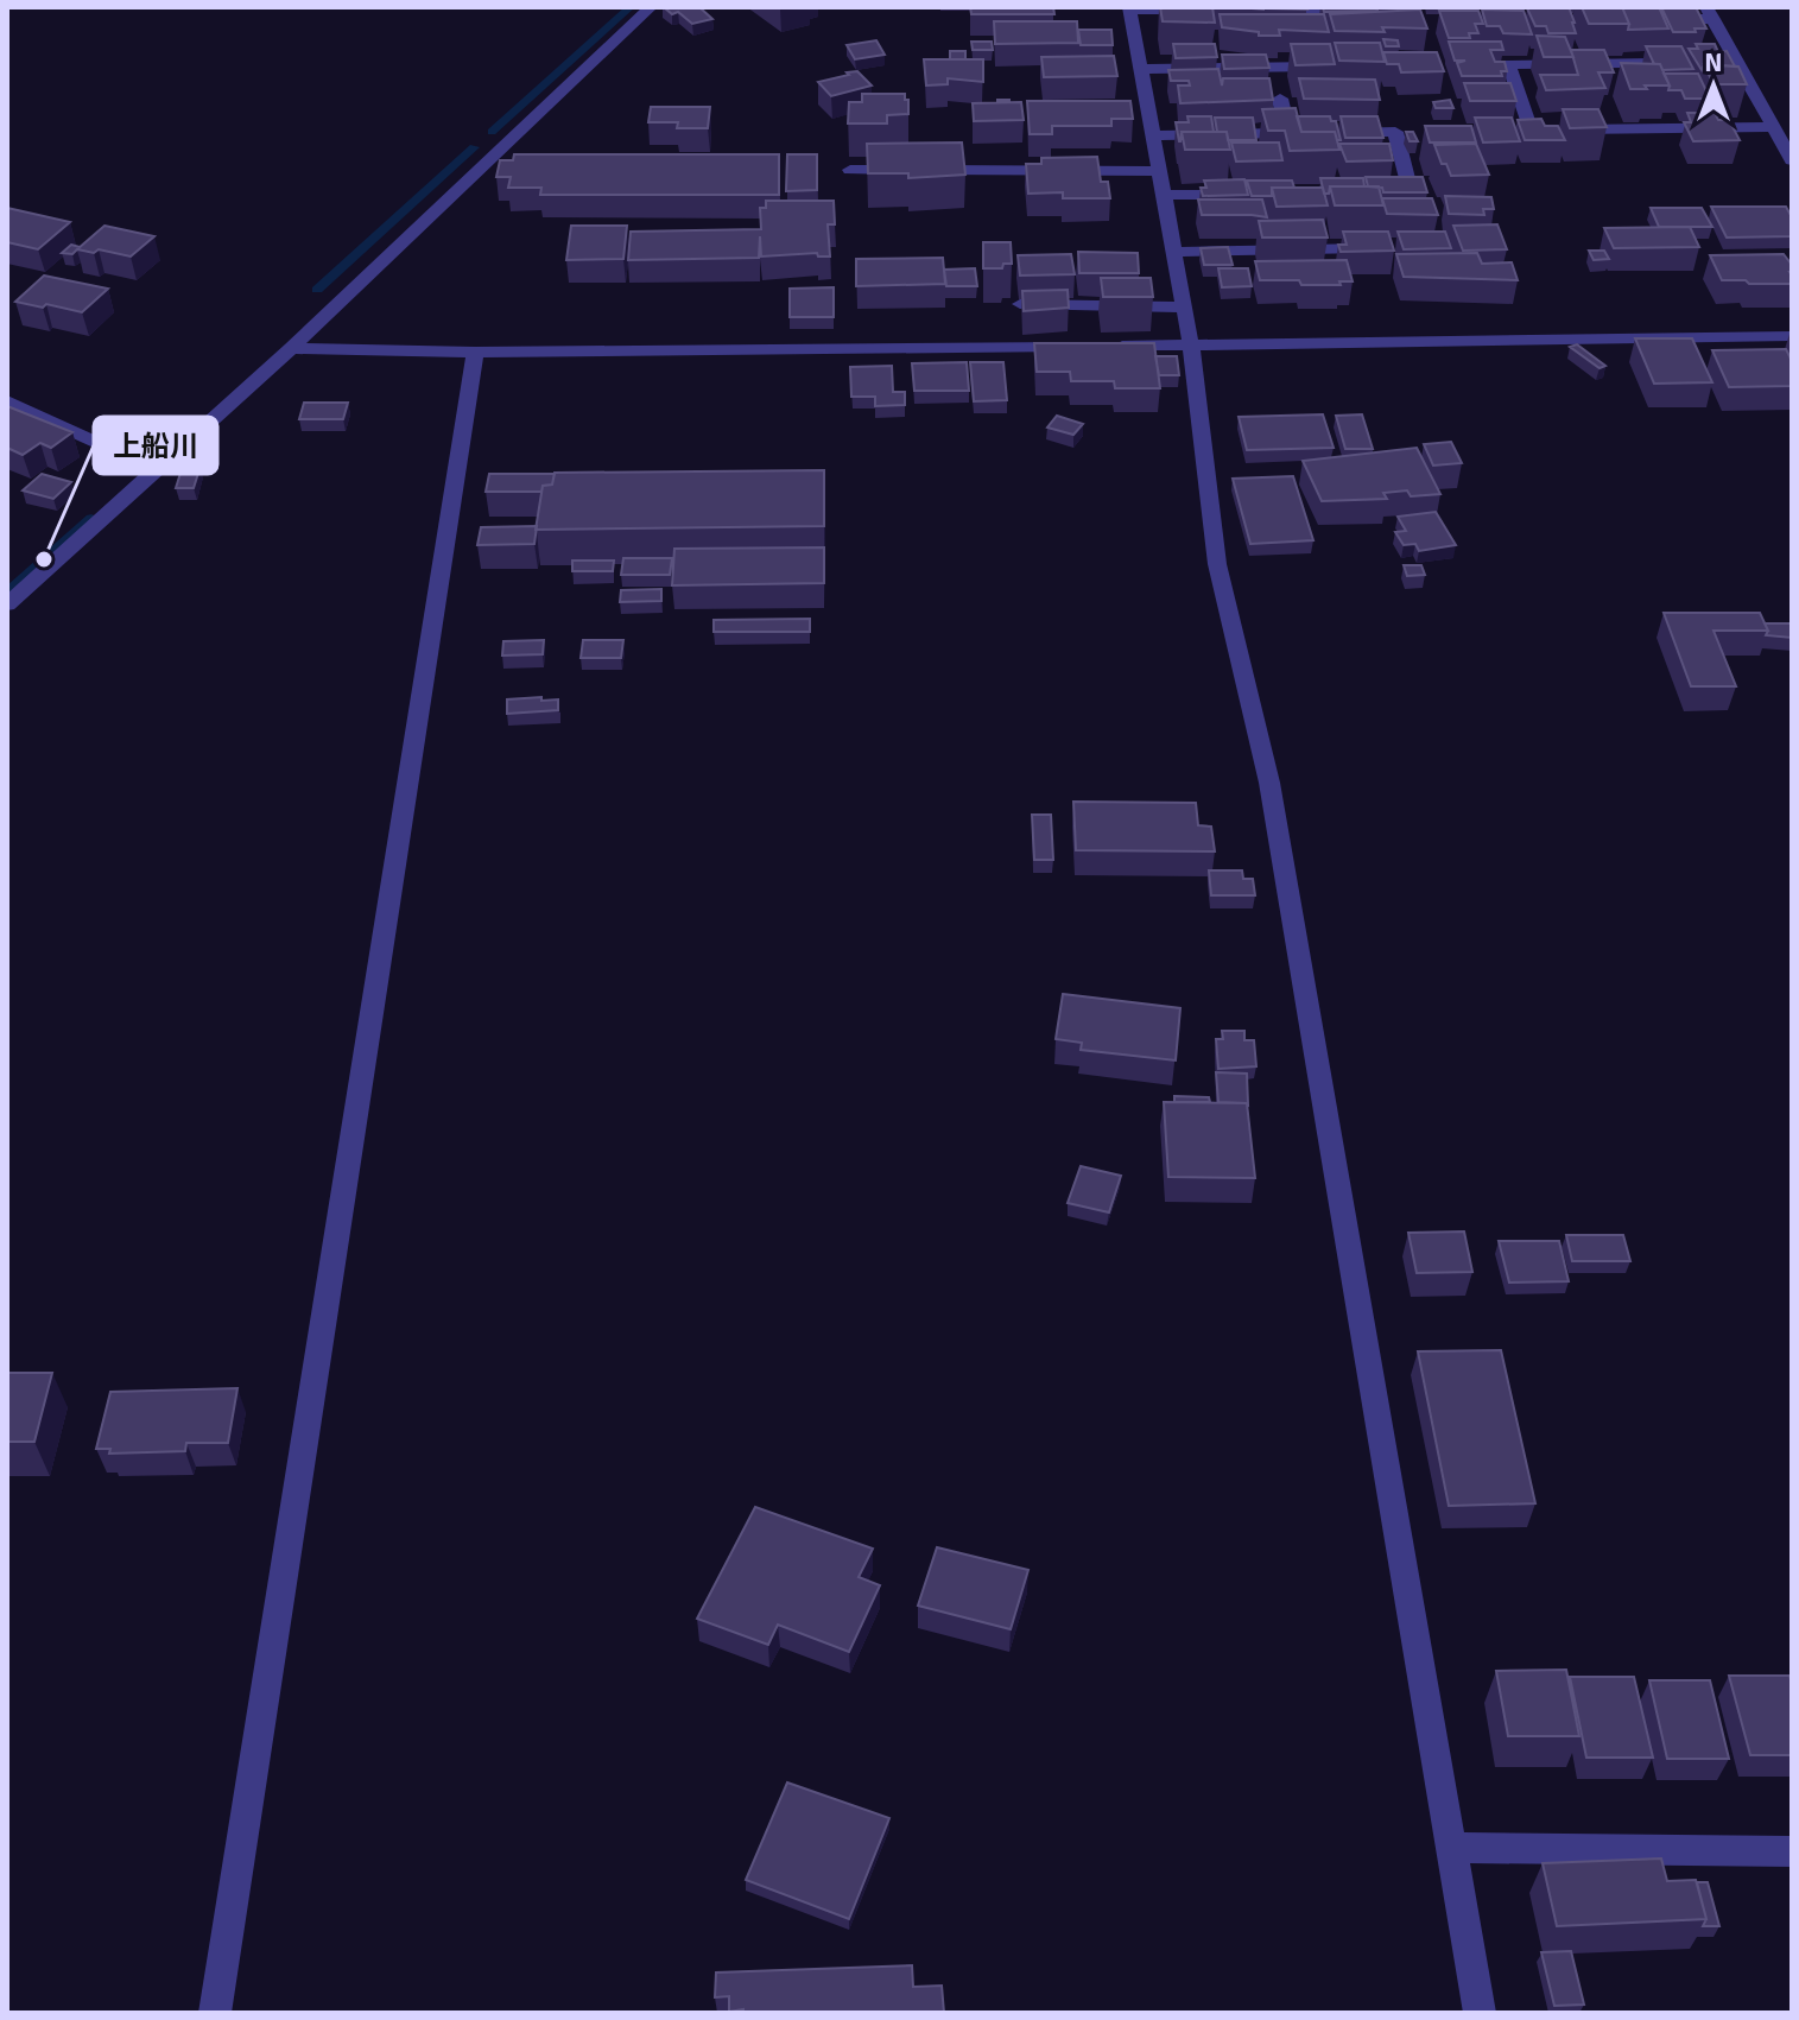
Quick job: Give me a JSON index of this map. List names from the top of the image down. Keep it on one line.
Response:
{"places":["上船川"],"north":"top"}
